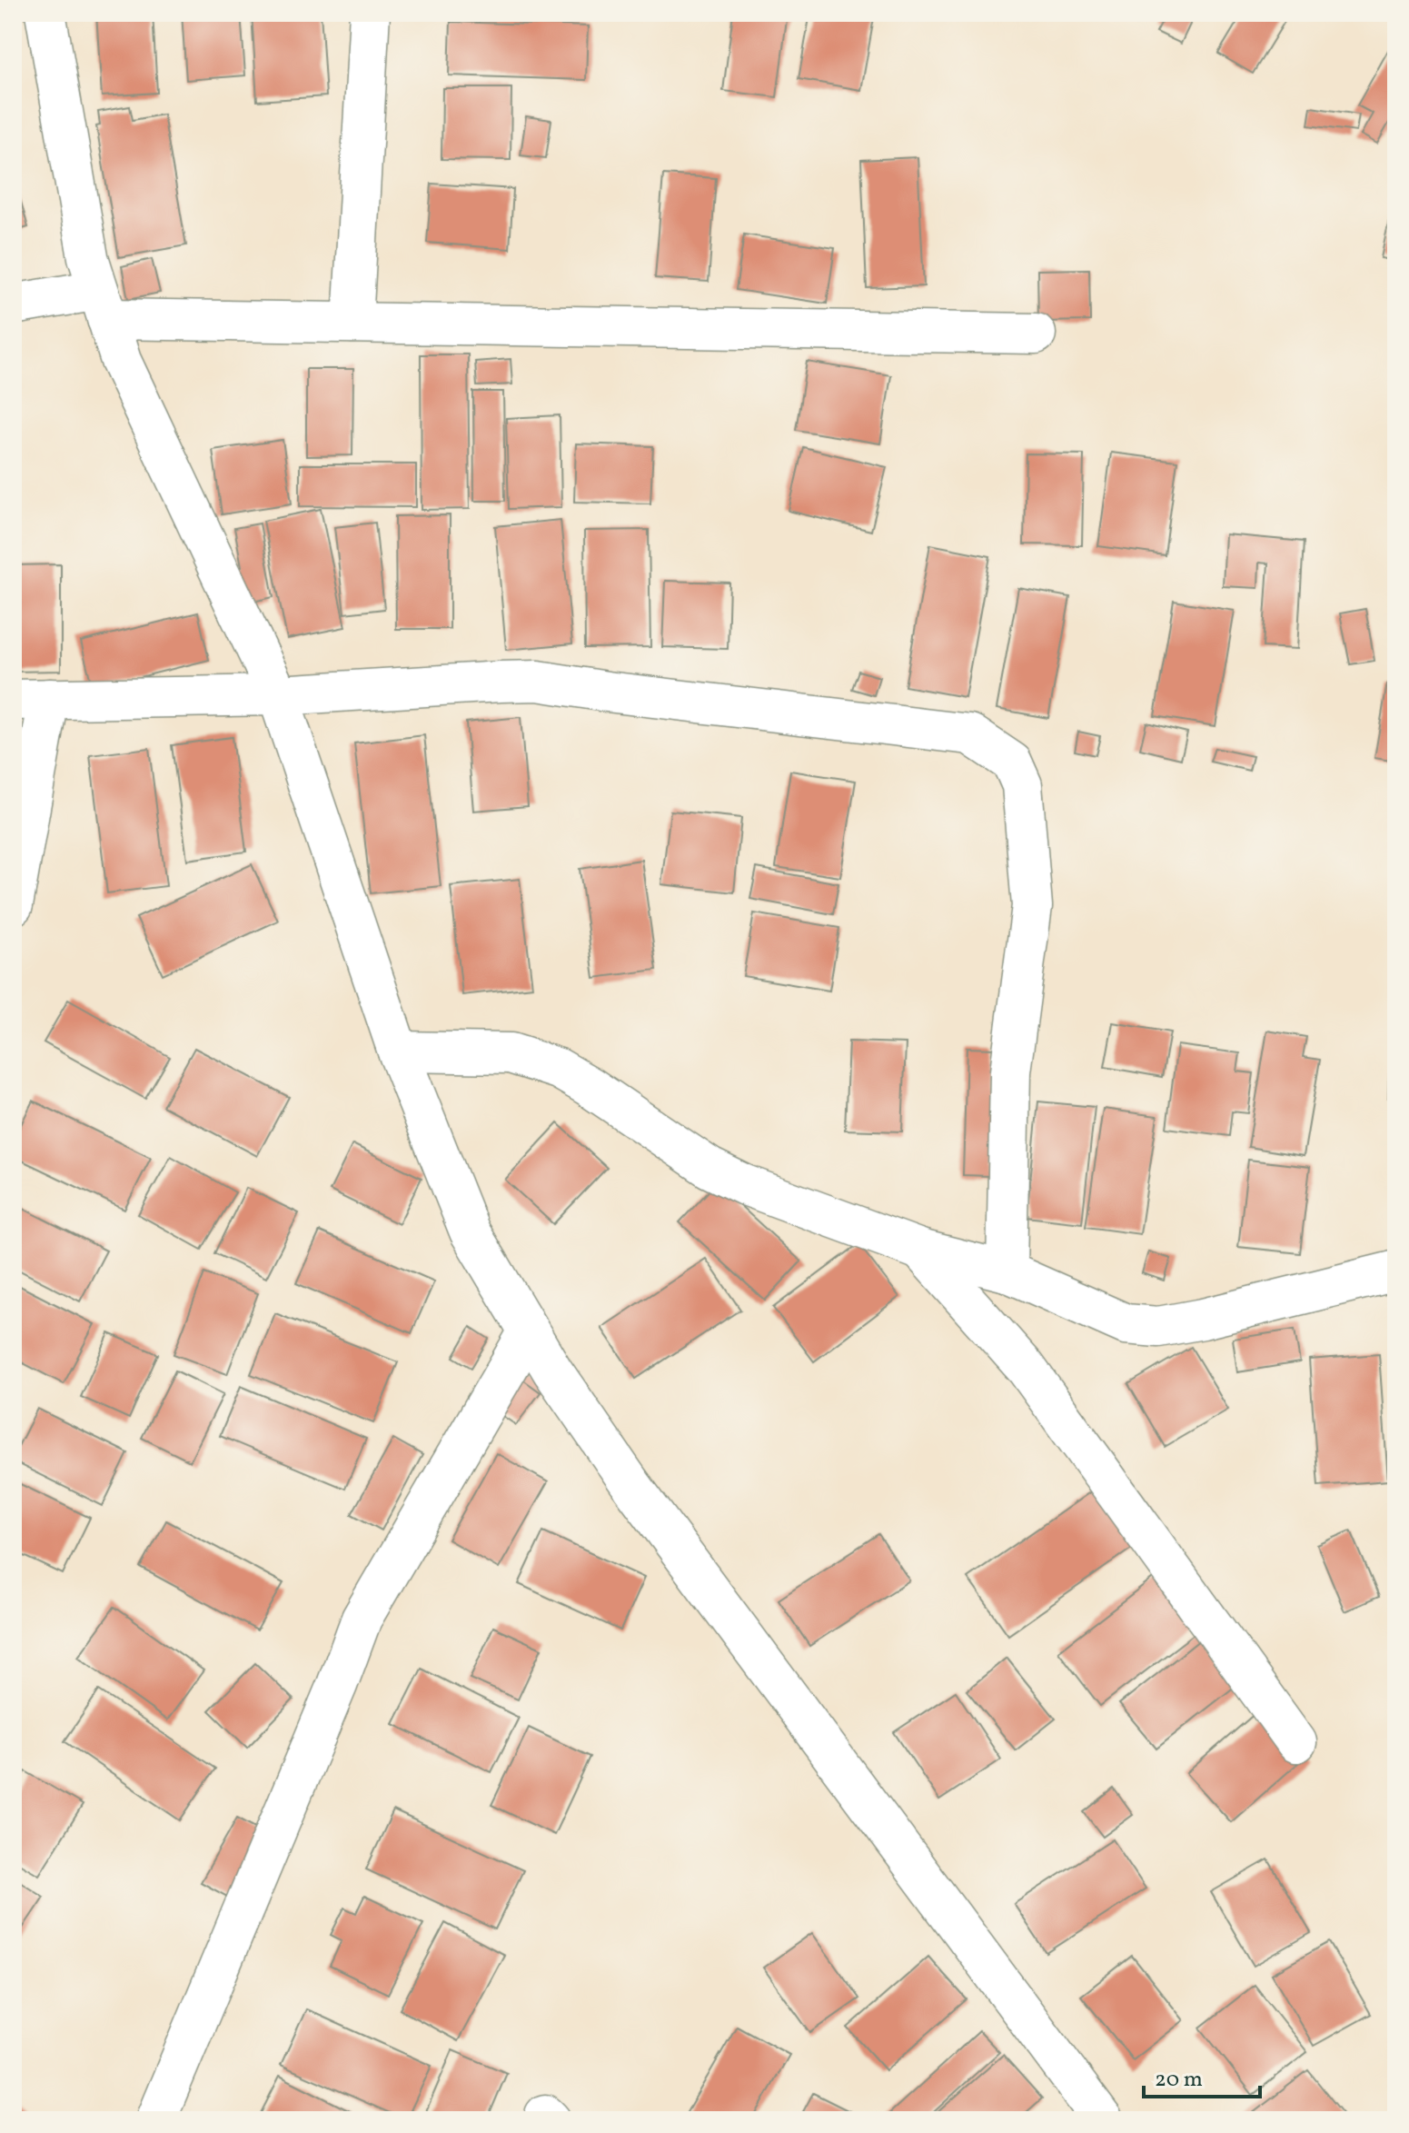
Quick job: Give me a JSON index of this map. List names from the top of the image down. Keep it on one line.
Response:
{"scale_bar":"20 m"}
